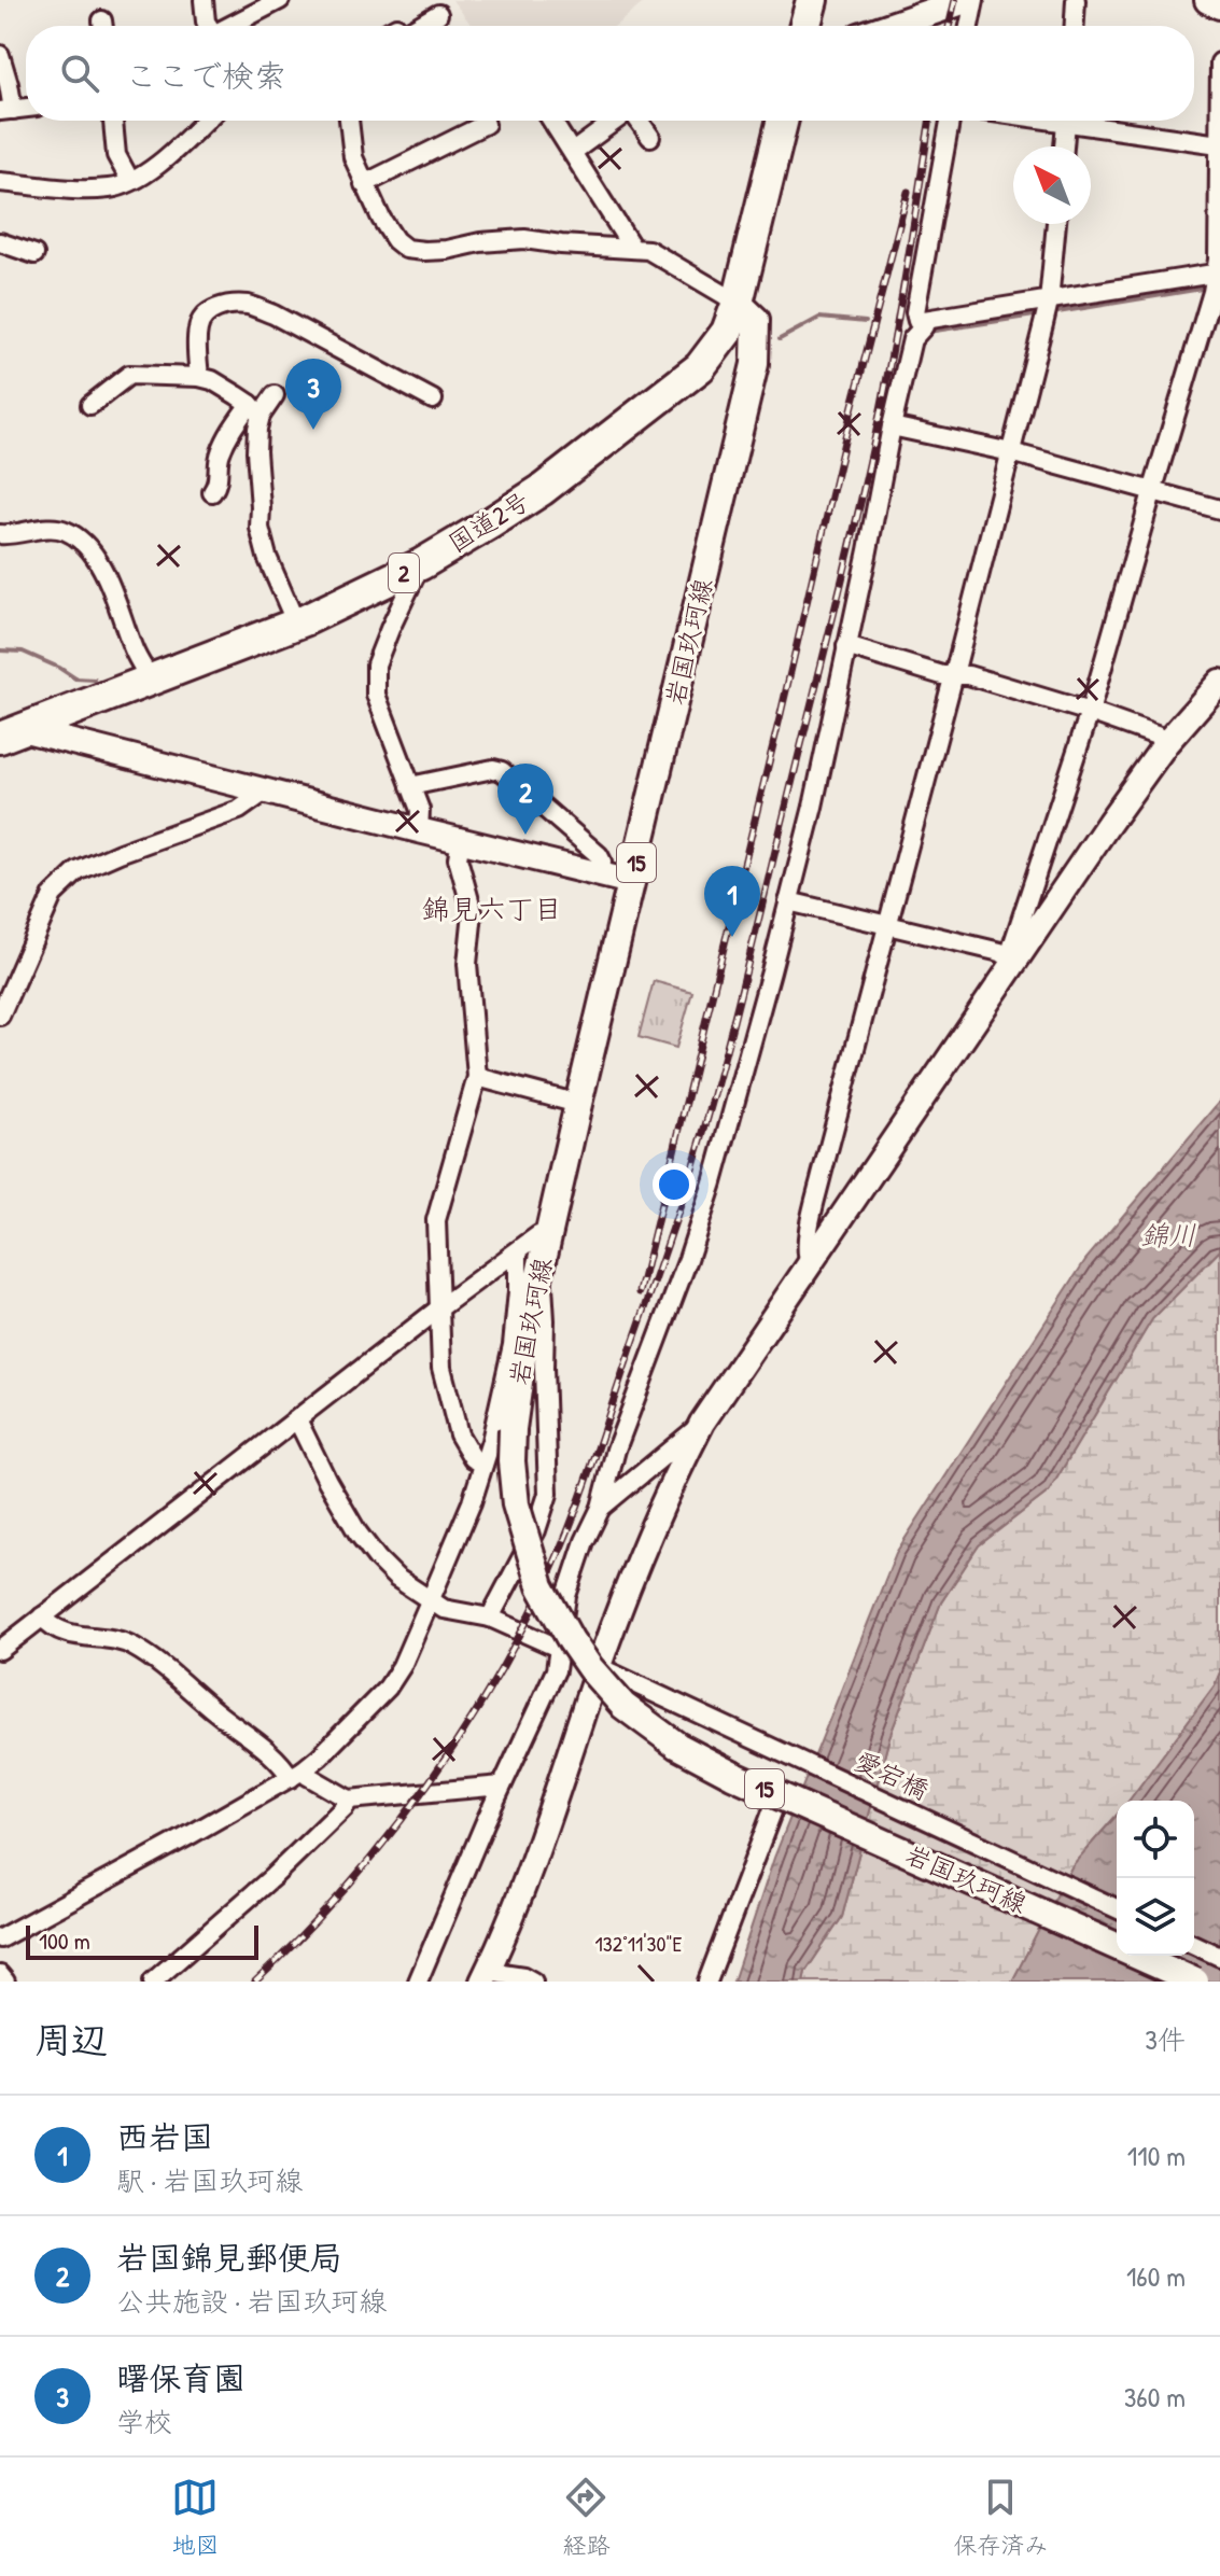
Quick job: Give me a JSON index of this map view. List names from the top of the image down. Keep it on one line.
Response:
{"streets":{"highway":["国道2号","2"],"main road":["岩国玖珂線","15"],"street":["愛宕橋"]},"crossings":[["国道2号","岩国玖珂線"]],"districts":["錦見六丁目"],"water":["錦川"],"scale_bar":"100 m","north":"top left","page":{"search":"ここで検索","pins":["3","2","1"],"scale":"100 m","heading":["周辺","3件"],"list":[{"mark":"1","name":"西岩国","note":"駅 · 岩国玖珂線","value":"110 m"},{"mark":"2","name":"岩国錦見郵便局","note":"公共施設 · 岩国玖珂線","value":"160 m"},{"mark":"3","name":"曙保育園","note":"学校","value":"360 m"}],"nav":["地図","経路","保存済み"]},"coordinates":["132°11'30\"E"]}
